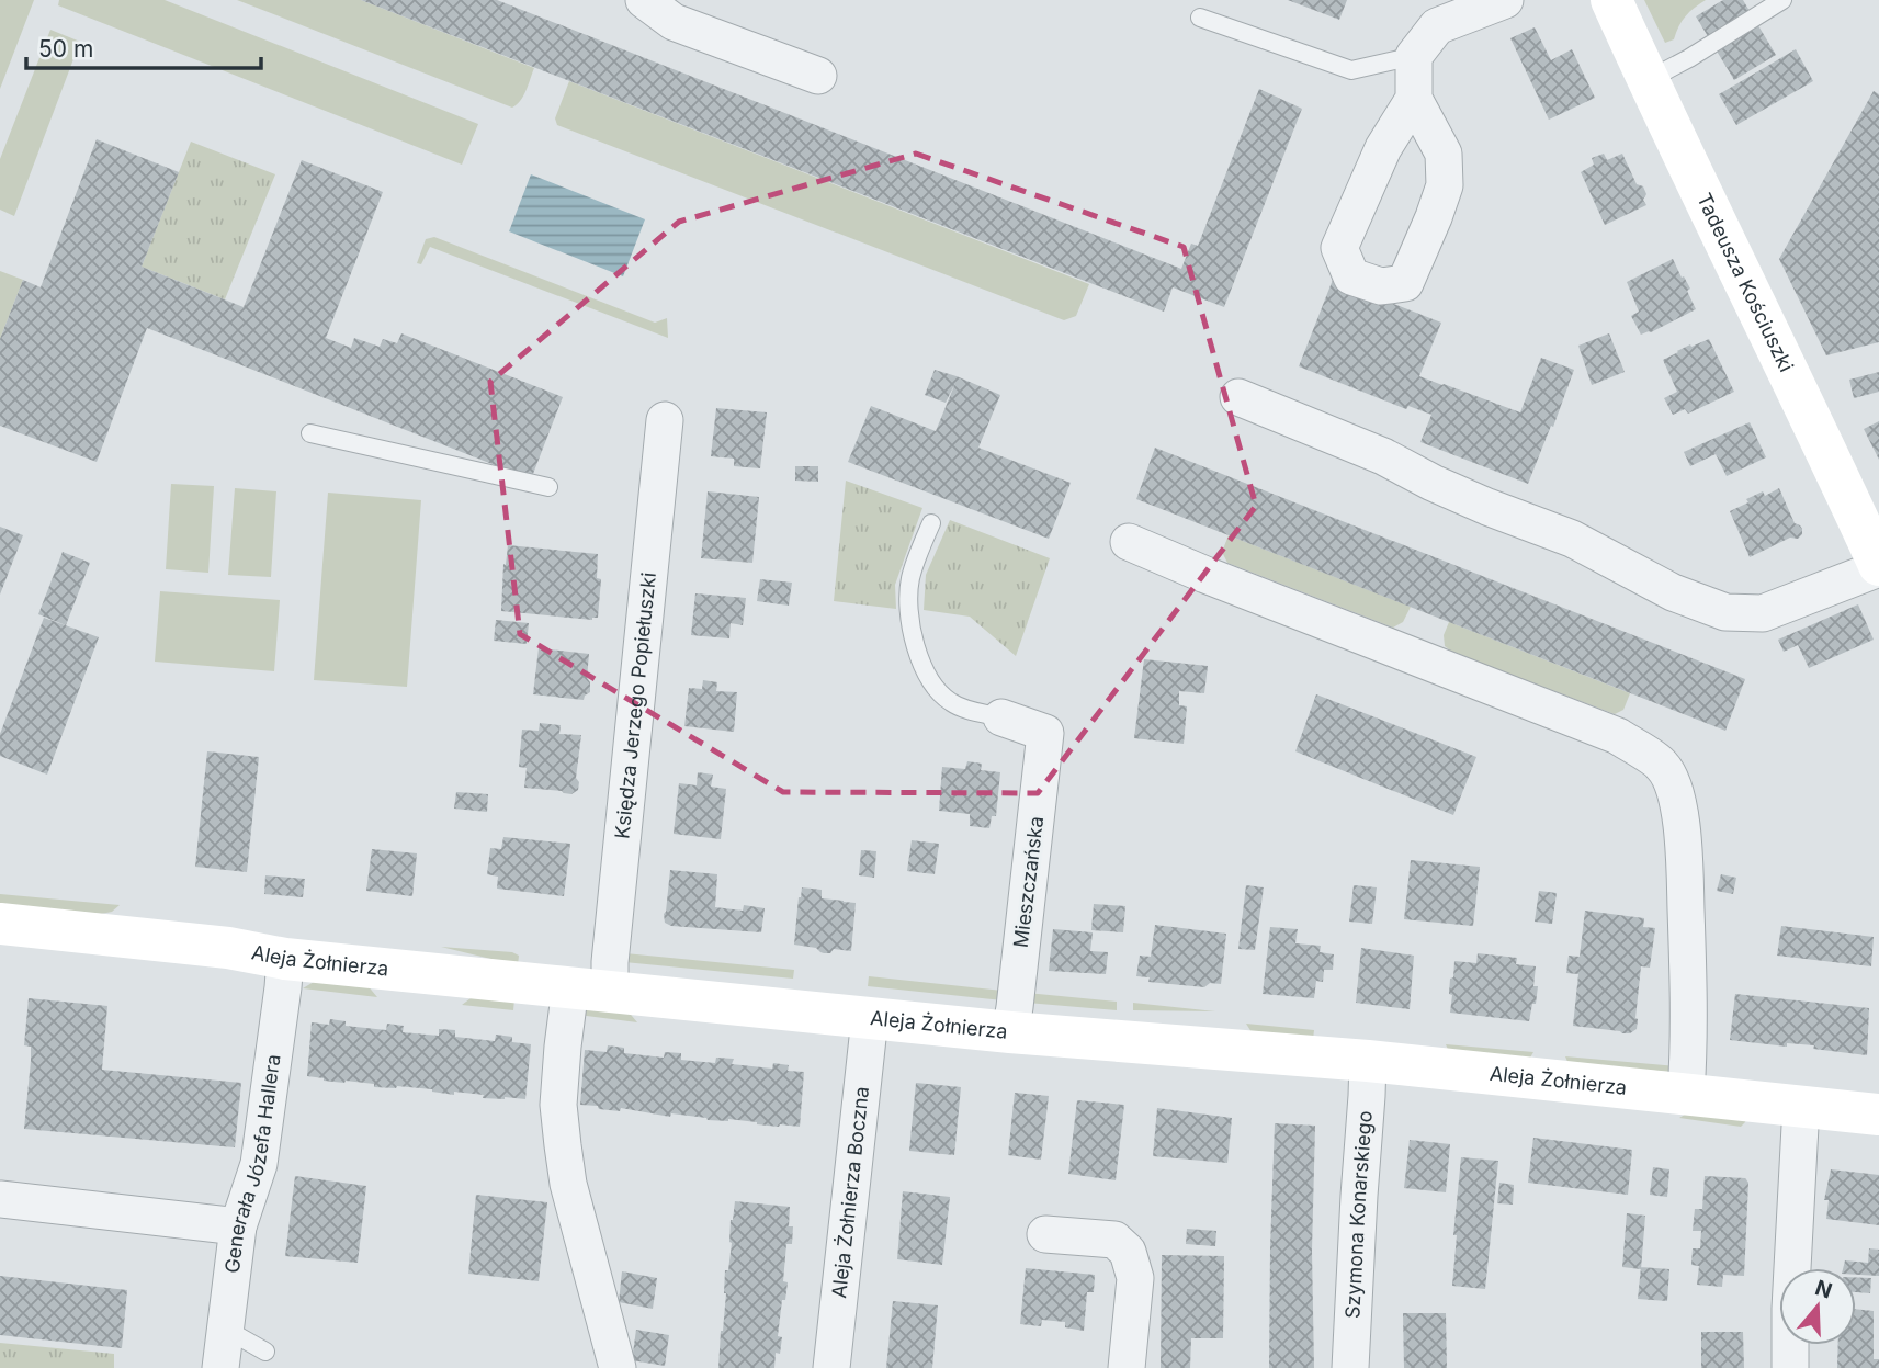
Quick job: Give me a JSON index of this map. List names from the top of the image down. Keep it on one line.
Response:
{"streets":{"street":["Tadeusza Kościuszki","Księdza Jerzego Popiełuszki","Mieszczańska","Aleja Żołnierza","Generała Józefa Hallera","Aleja Żołnierza Boczna","Szymona Konarskiego"]},"crossings":[["Księdza Jerzego Popiełuszki","Aleja Żołnierza"],["Mieszczańska","Aleja Żołnierza"],["Aleja Żołnierza","Generała Józefa Hallera"],["Aleja Żołnierza","Aleja Żołnierza Boczna"],["Aleja Żołnierza","Szymona Konarskiego"]],"scale_bar":"50 m","north":"top"}
